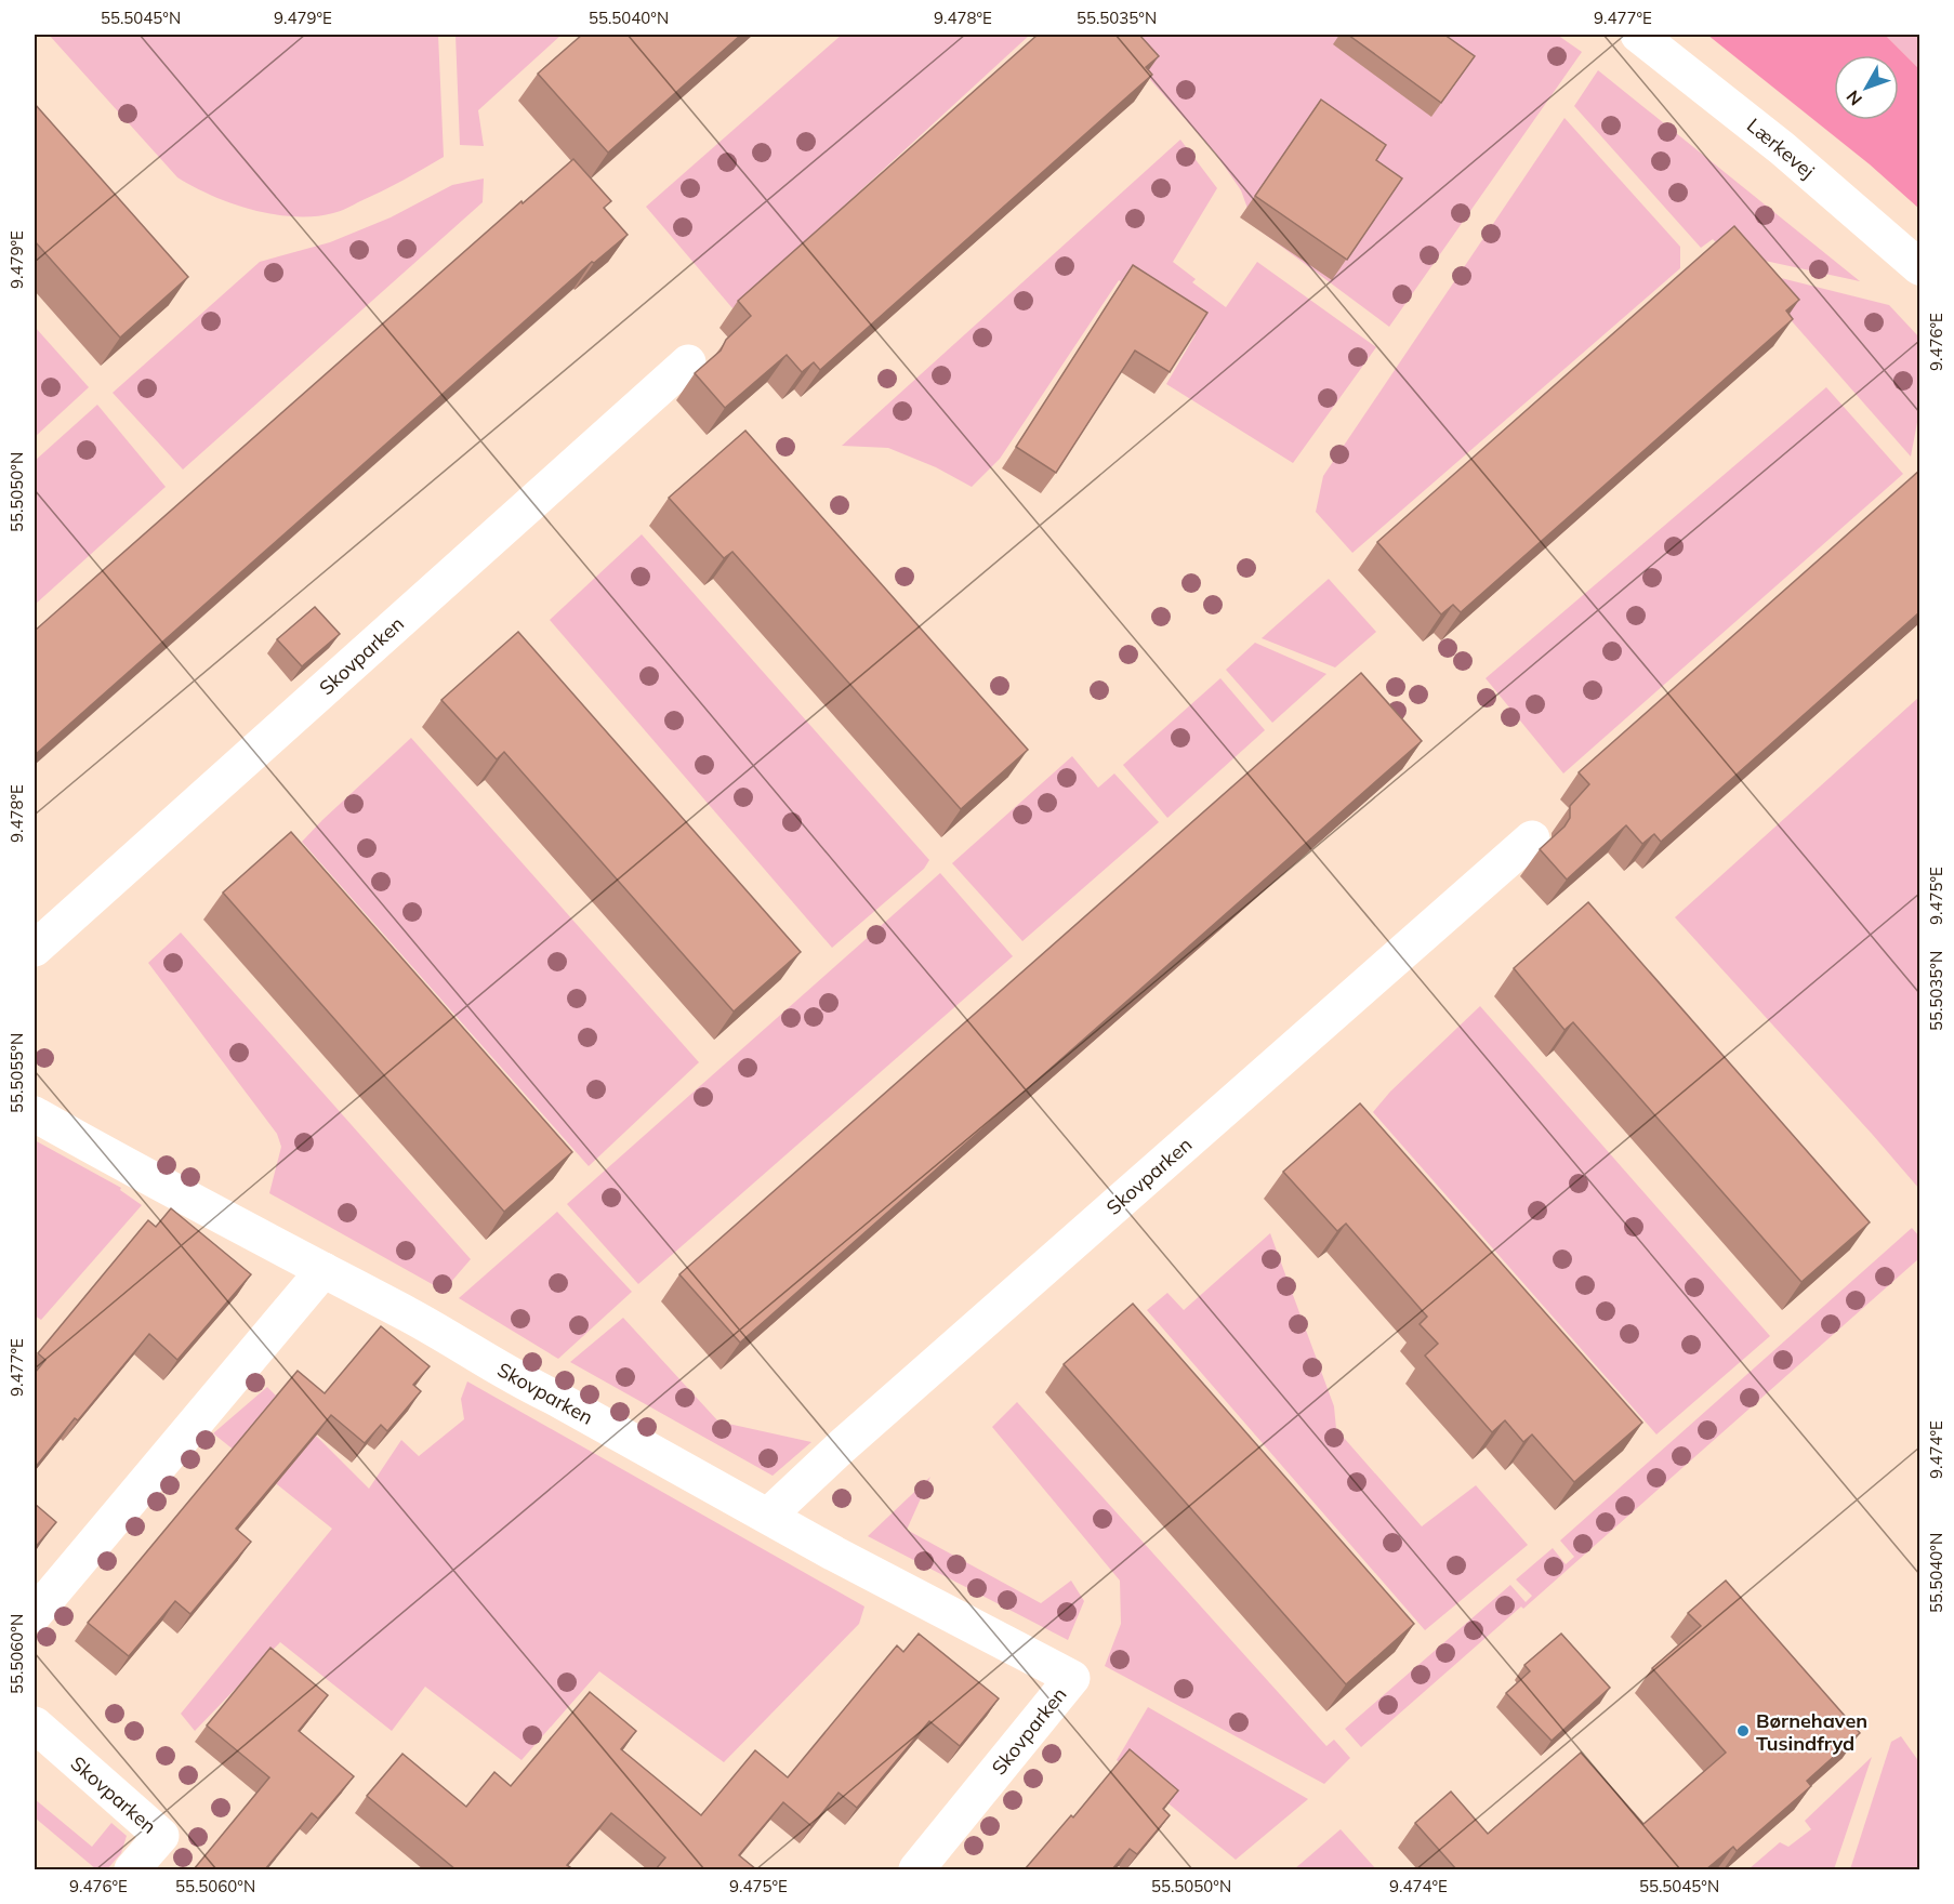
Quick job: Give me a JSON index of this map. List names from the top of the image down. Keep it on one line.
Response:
{"streets":{"street":["Lærkevej","Skovparken"]},"places":["Børnehaven Tusindfryd"],"north":"bottom left","coordinates":["55.5045°N","9.479°E","55.5040°N","9.478°E","55.5035°N","9.477°E","9.476°E","55.5050°N","9.475°E","55.5055°N","9.474°E","55.5060°N"]}
